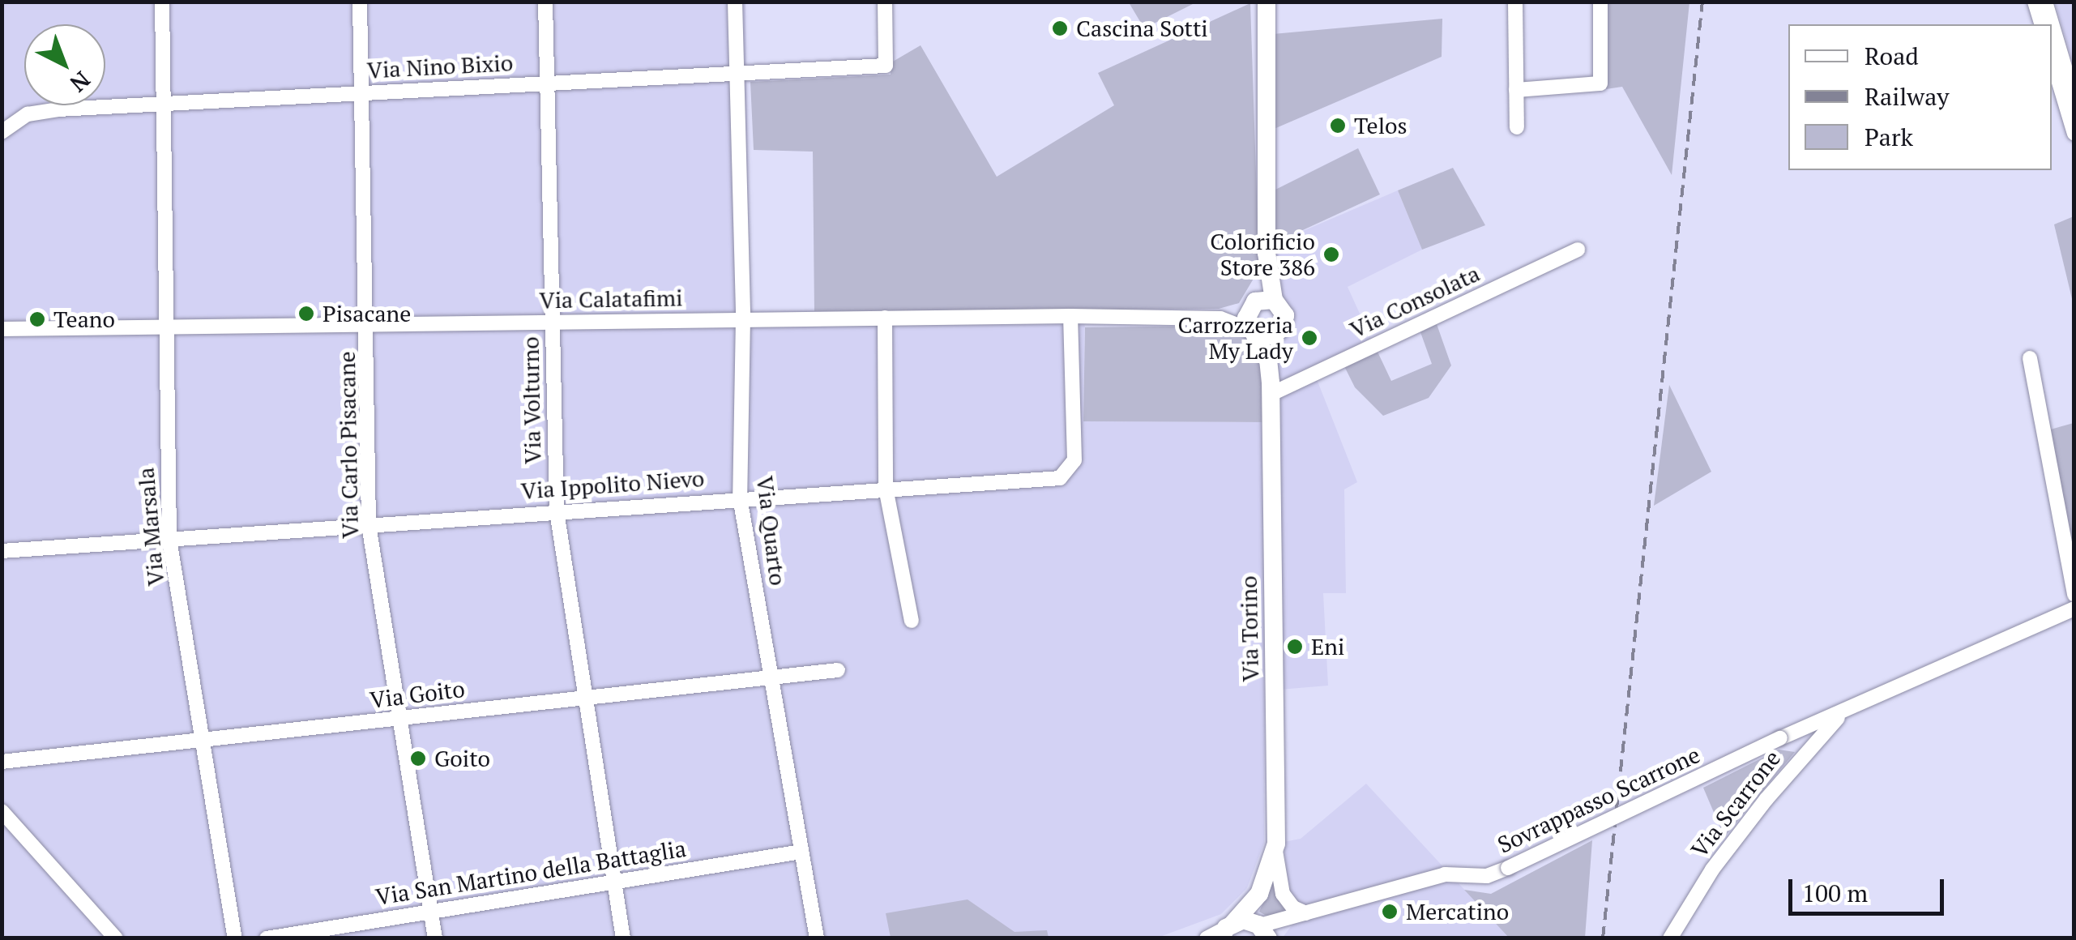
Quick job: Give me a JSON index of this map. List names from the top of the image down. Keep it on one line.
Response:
{"streets":{"main road":["Via Torino"],"street":["Via Nino Bixio","Via Calatafimi","Via Consolata","Via Volturno","Via Carlo Pisacane","Via Ippolito Nievo","Via Marsala","Via Quarto","Via Goito","Sovrappasso Scarrone","Via Scarrone","Via San Martino della Battaglia"]},"crossings":[["Via Nino Bixio","Via Volturno"],["Via Nino Bixio","Via Carlo Pisacane"],["Via Nino Bixio","Via Marsala"],["Via Nino Bixio","Via Quarto"],["Via Calatafimi","Via Volturno"],["Via Calatafimi","Via Carlo Pisacane"],["Via Calatafimi","Via Ippolito Nievo"],["Via Calatafimi","Via Marsala"],["Via Calatafimi","Via Quarto"],["Via Calatafimi","Via Torino"],["Via Consolata","Via Torino"],["Via Volturno","Via Ippolito Nievo"],["Via Volturno","Via Goito"],["Via Volturno","Via San Martino della Battaglia"],["Via Carlo Pisacane","Via Ippolito Nievo"],["Via Carlo Pisacane","Via Goito"],["Via Carlo Pisacane","Via San Martino della Battaglia"],["Via Ippolito Nievo","Via Marsala"],["Via Ippolito Nievo","Via Quarto"],["Via Marsala","Via Goito"],["Via Quarto","Via Goito"],["Via Quarto","Via San Martino della Battaglia"],["Sovrappasso Scarrone","Via Scarrone"]],"places":["Cascina Sotti","Telos","Colorificio Store 386","Pisacane","Teano","Carrozzeria My Lady","Eni","Goito","Mercatino"],"legend":["Road","Railway","Park"],"scale_bar":"100 m","north":"bottom right"}
